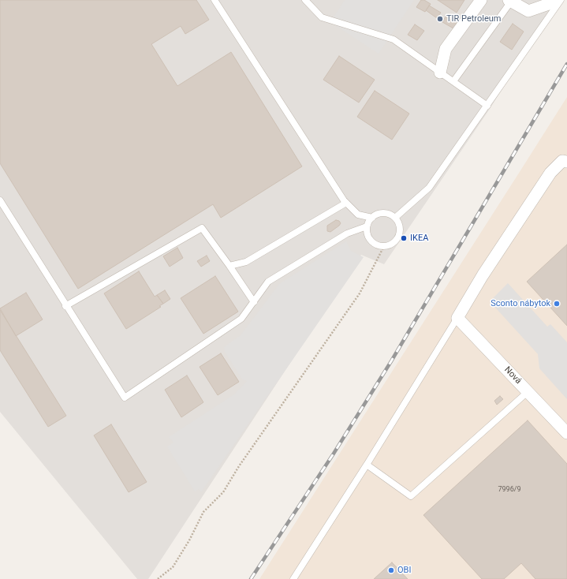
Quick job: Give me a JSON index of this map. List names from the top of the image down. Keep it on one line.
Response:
{"streets":{"street":["Nová"]},"places":["TIR Petroleum","IKEA","Sconto nábytok","OBI"],"house_numbers":["7996/9"]}
